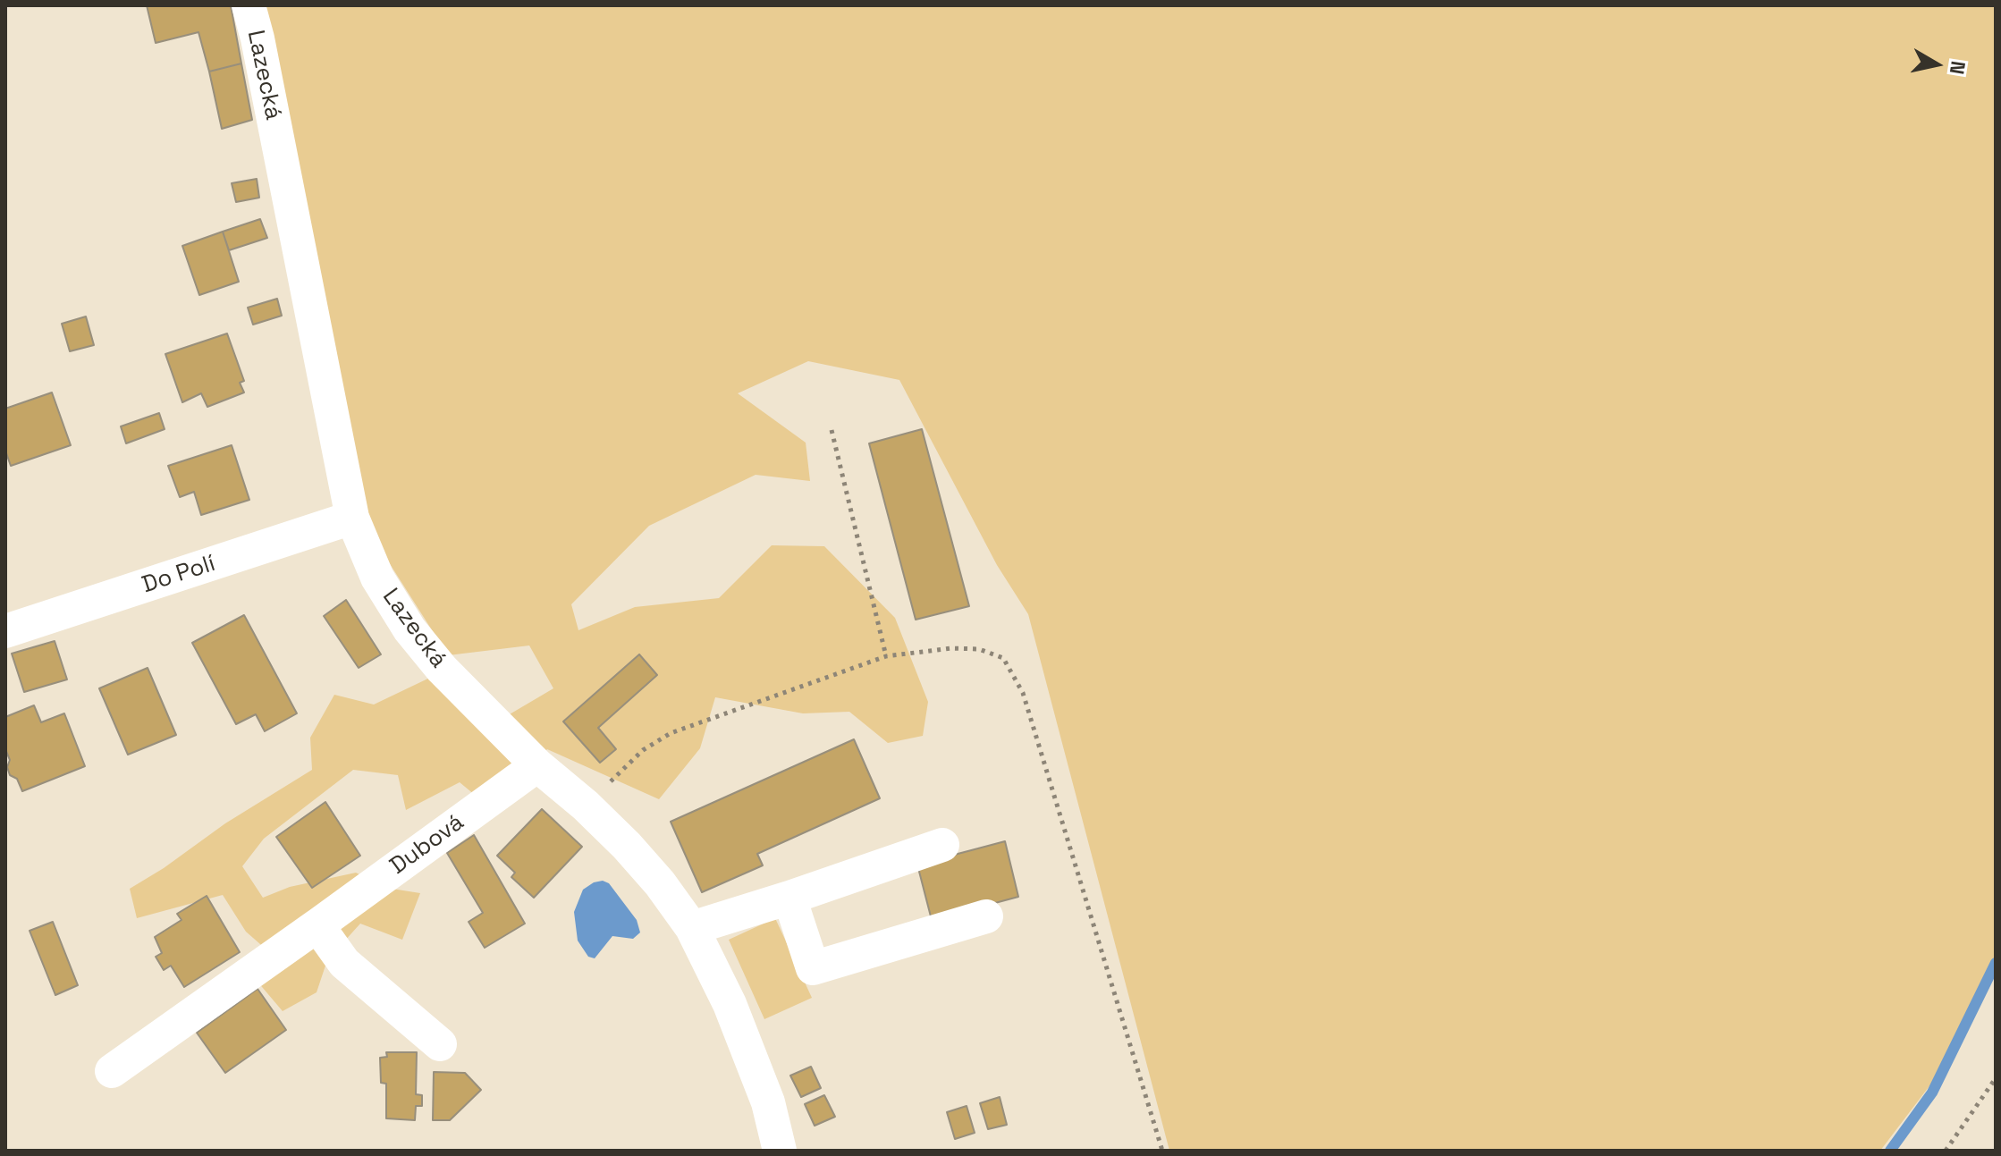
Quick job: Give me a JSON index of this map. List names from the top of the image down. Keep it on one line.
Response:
{"streets":{"street":["Lazecká","Do Polí","Dubová"]},"crossings":[["Lazecká","Do Polí"],["Lazecká","Dubová"]],"north":"right"}
